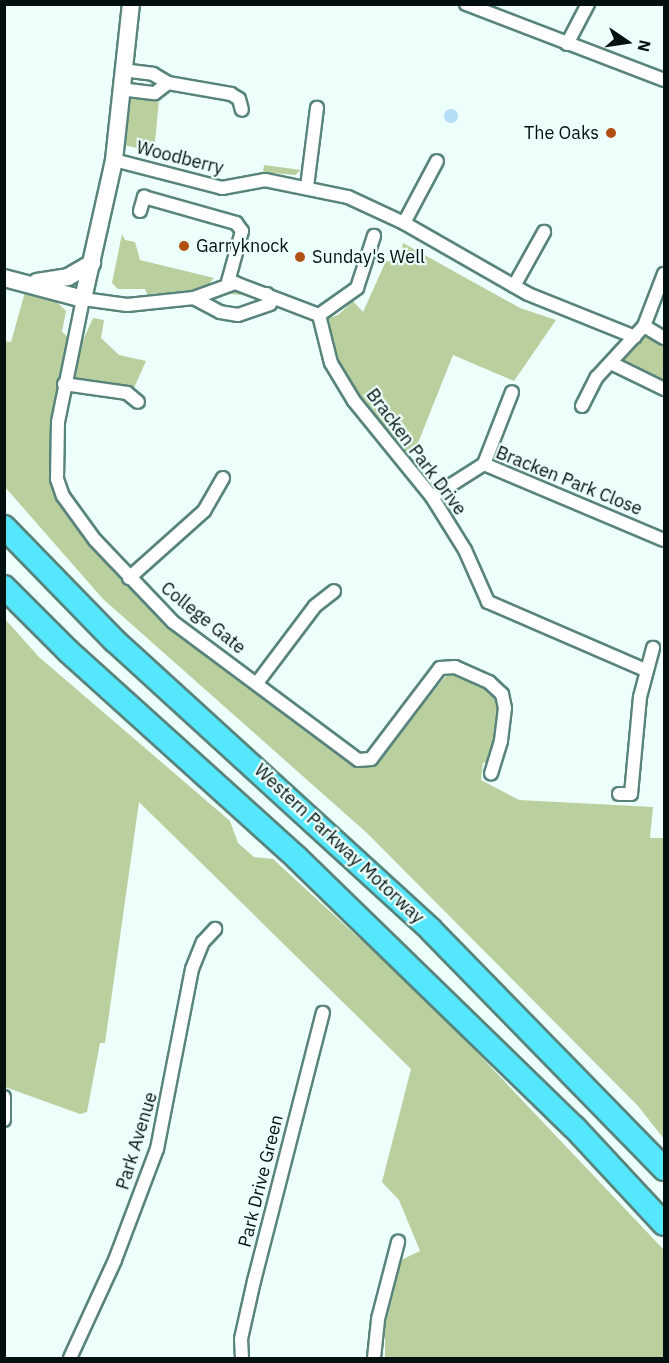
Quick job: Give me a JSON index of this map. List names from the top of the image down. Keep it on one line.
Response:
{"streets":{"highway":["Western Parkway Motorway"],"street":["Woodberry","Bracken Park Drive","Bracken Park Close","College Gate","Park Avenue","Park Drive Green"]},"crossings":[["Bracken Park Drive","Bracken Park Close"]],"places":["The Oaks","Garryknock","Sunday's Well"],"north":"right"}
